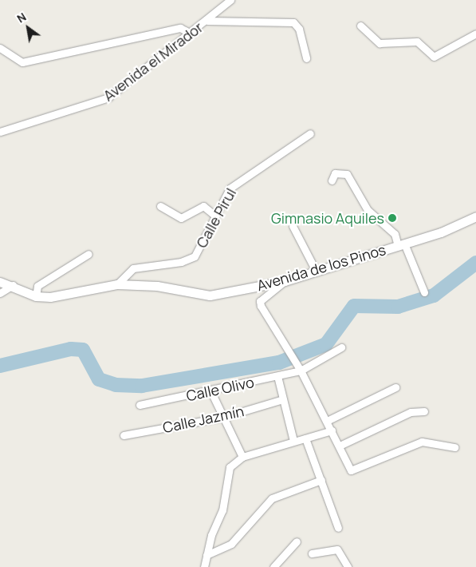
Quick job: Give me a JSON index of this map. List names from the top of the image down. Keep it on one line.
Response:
{"streets":{"street":["Avenida el Mirador","Calle Pirul","Avenida de los Pinos","Calle Olivo","Calle Jazmín"]},"crossings":[["Calle Pirul","Avenida de los Pinos"]],"places":["Gimnasio Aquiles"],"north":"top left"}
